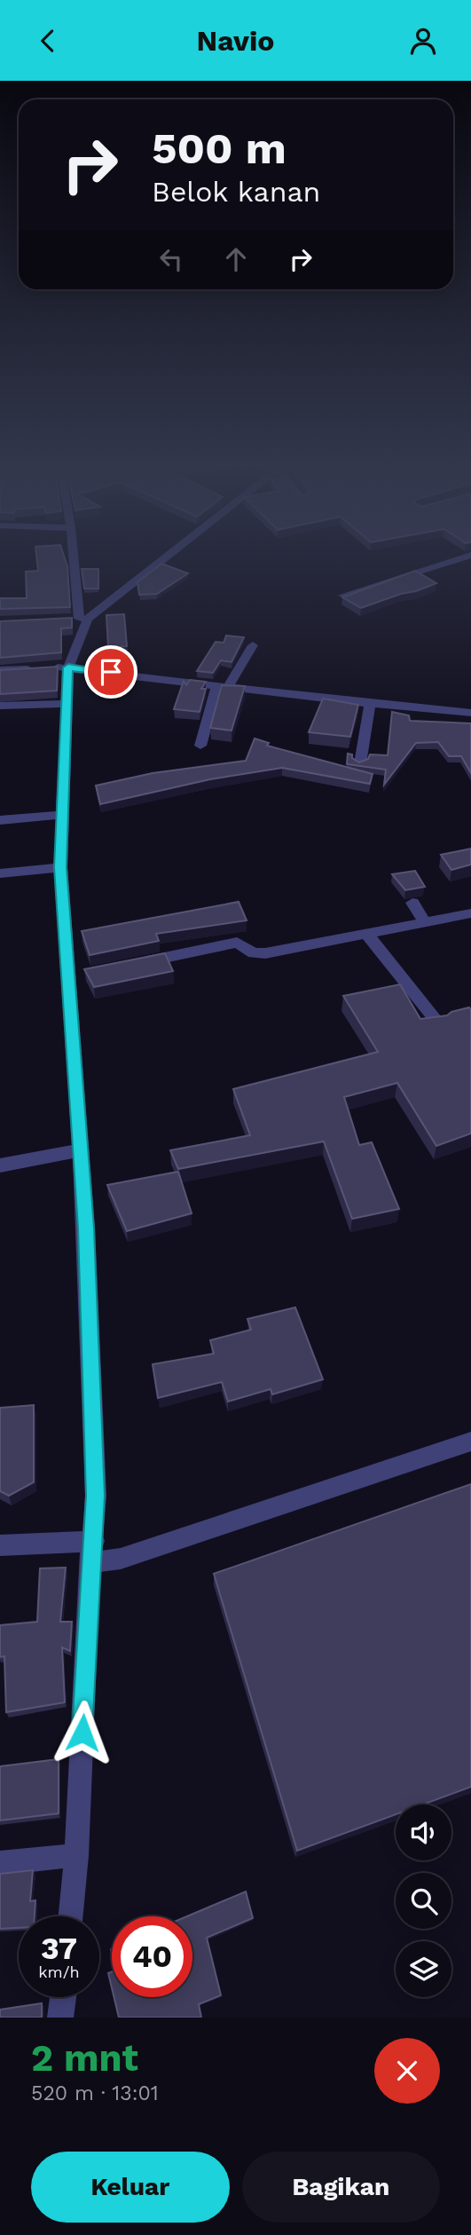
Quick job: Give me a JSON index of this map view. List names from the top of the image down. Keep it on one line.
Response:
{"page":{"header":"Navio","turn":["500 m","Belok kanan"],"speed":"37 km/h","limit":"40","heading":["2 mnt","520 m · 13:01"],"buttons":["Keluar","Bagikan"]}}
